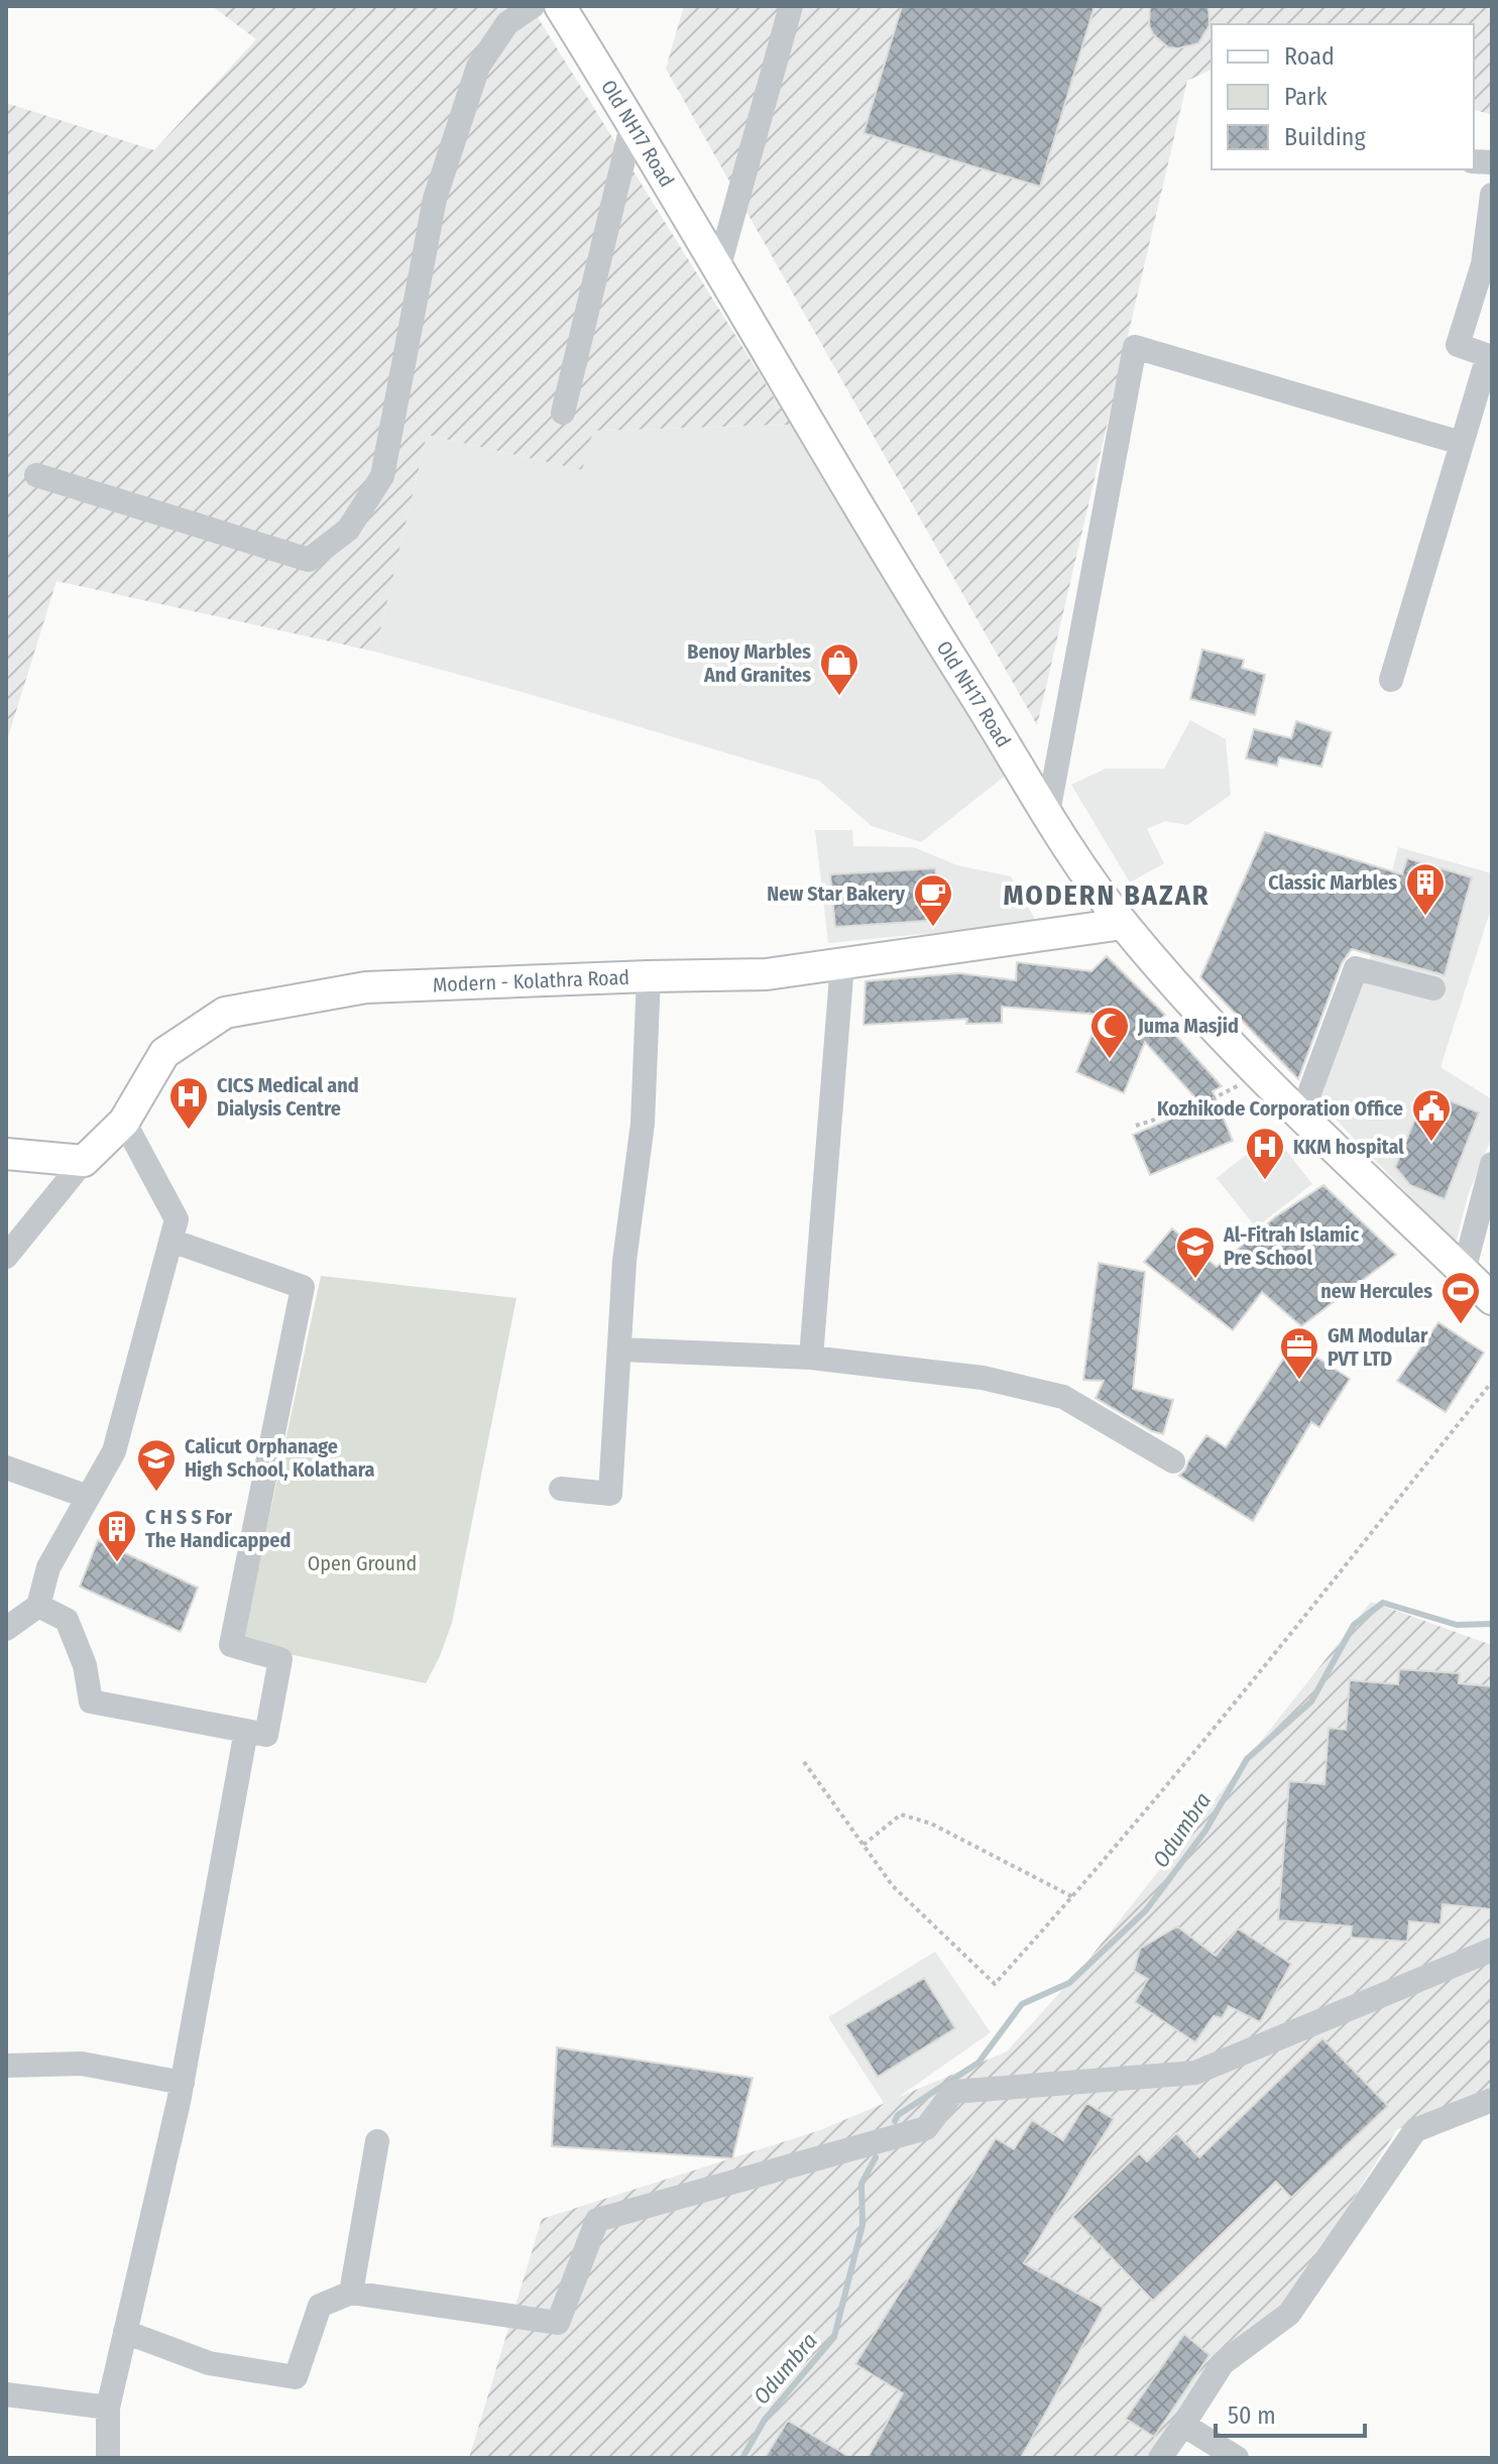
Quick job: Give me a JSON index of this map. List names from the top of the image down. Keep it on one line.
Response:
{"streets":{"main road":["Old NH17 Road","Modern - Kolathra Road"]},"crossings":[["Old NH17 Road","Modern - Kolathra Road"]],"districts":["MODERN BAZAR"],"water":["Odumbra"],"parks":["Open Ground"],"places":{"shop":["Benoy Marbles And Granites"],"building":["Classic Marbles","C H S S For The Handicapped"],"cafe":["New Star Bakery"],"mosque":["Juma Masjid"],"hospital":["CICS Medical and Dialysis Centre","KKM hospital"],"public building":["Kozhikode Corporation Office"],"school or university":["Al-Fitrah Islamic Pre School","Calicut Orphanage High School, Kolathara"],"sports":["new Hercules"],"office":["GM Modular PVT LTD"]},"legend":["Road","Park","Building"],"scale_bar":"50 m"}
